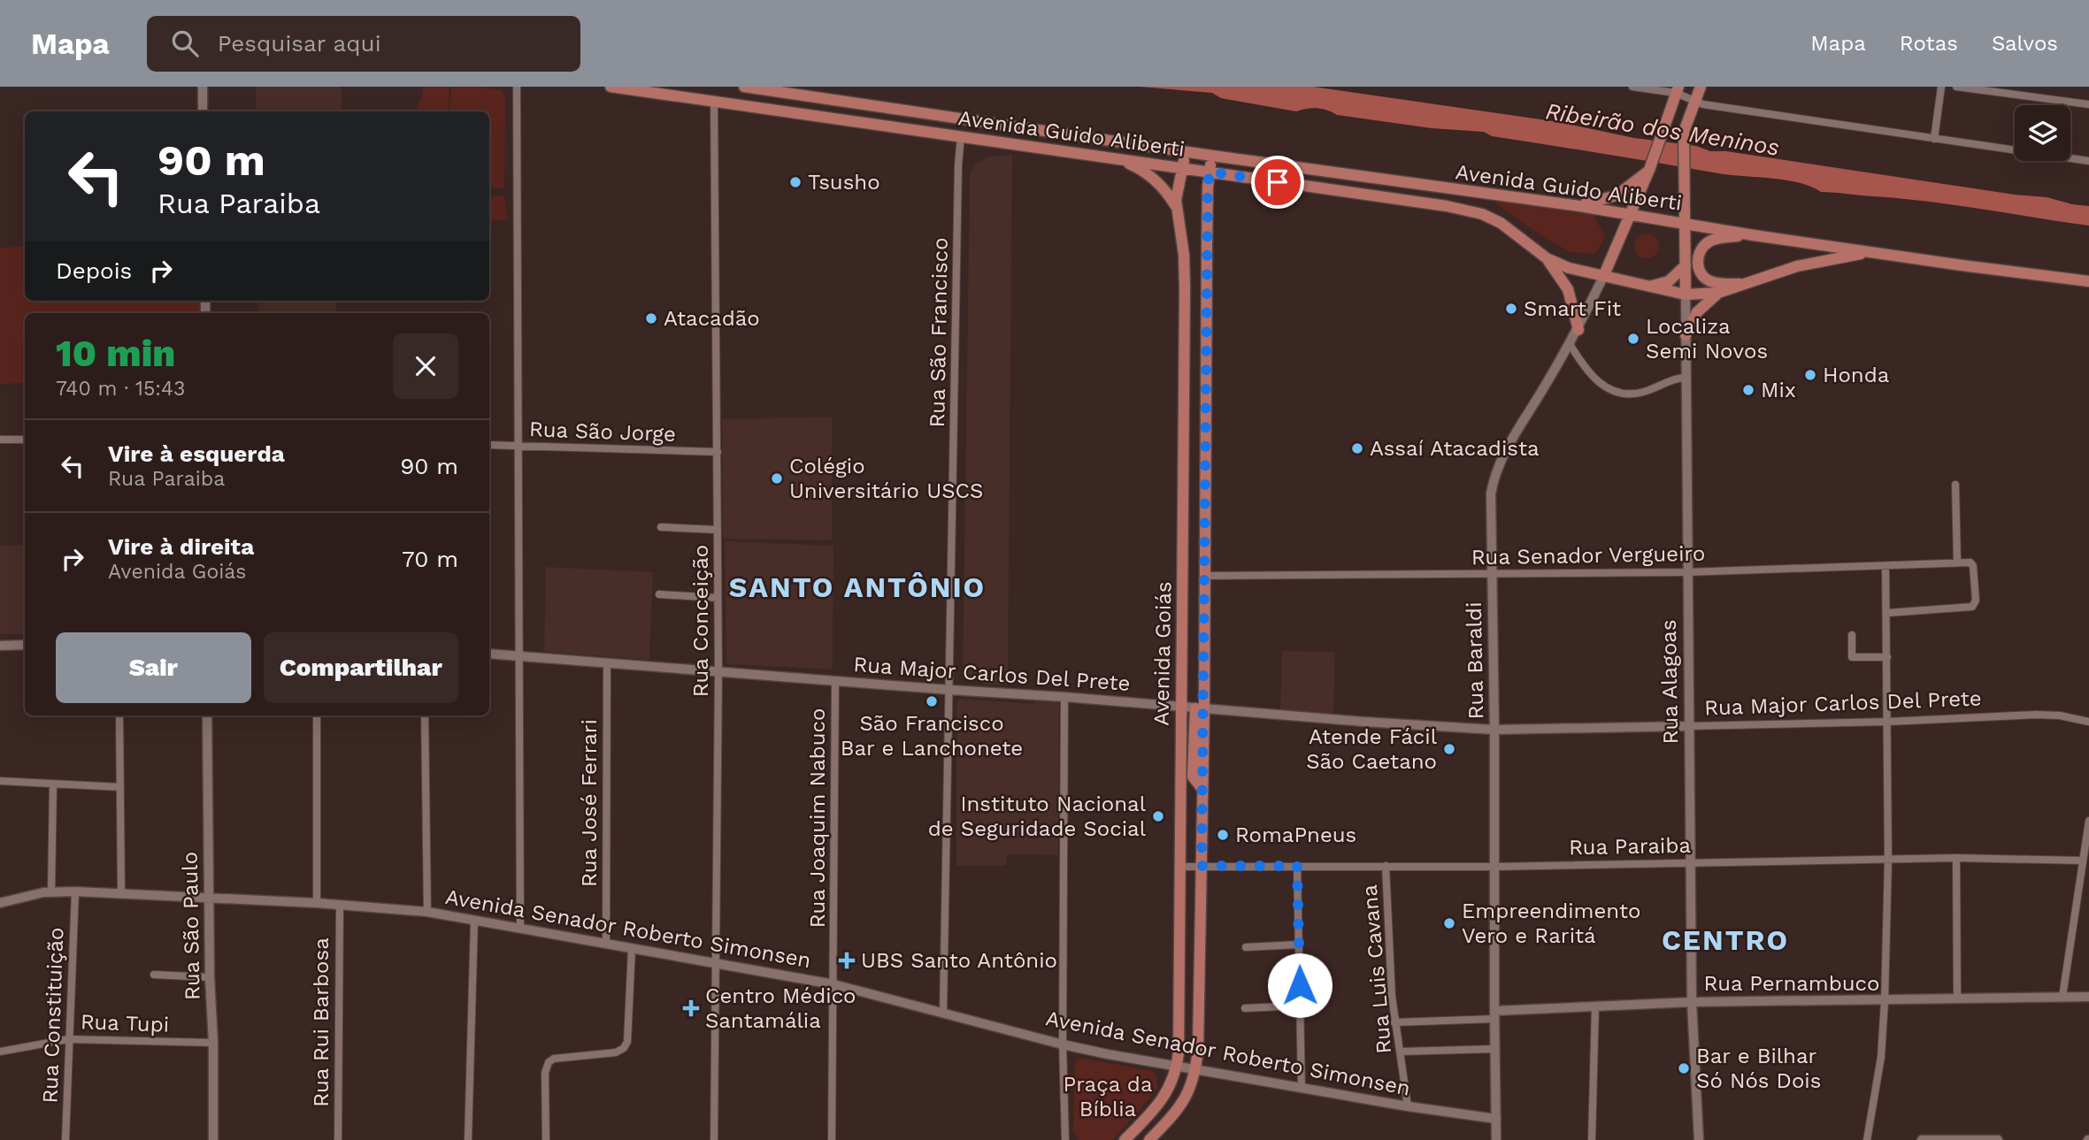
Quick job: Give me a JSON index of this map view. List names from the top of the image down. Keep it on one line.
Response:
{"streets":{"main road":["Avenida Guido Aliberti","Avenida Goiás","Rua Baraldi","Rua Alagoas"],"street":["Rua São Francisco","Rua São Jorge","Rua Senador Vergueiro","Rua Conceição","Rua Major Carlos Del Prete","Rua José Ferrari","Rua Joaquim Nabuco","Rua Paraiba","Rua São Paulo","Avenida Senador Roberto Simonsen","Rua Luis Cavana","Rua Pernambuco","Rua Constituição","Rua Rui Barbosa","Rua Tupi"]},"crossings":[["Avenida Guido Aliberti","Rua São Francisco"],["Avenida Guido Aliberti","Rua Conceição"],["Avenida Guido Aliberti","Avenida Goiás"],["Avenida Guido Aliberti","Rua Baraldi"],["Avenida Guido Aliberti","Rua Alagoas"],["Rua São Francisco","Rua Major Carlos Del Prete"],["Rua São Francisco","Avenida Senador Roberto Simonsen"],["Rua São Jorge","Rua Conceição"],["Rua Senador Vergueiro","Avenida Goiás"],["Rua Senador Vergueiro","Rua Baraldi"],["Rua Senador Vergueiro","Rua Alagoas"],["Rua Conceição","Rua Major Carlos Del Prete"],["Rua Conceição","Avenida Senador Roberto Simonsen"],["Avenida Goiás","Rua Major Carlos Del Prete"],["Avenida Goiás","Rua Paraiba"],["Avenida Goiás","Avenida Senador Roberto Simonsen"],["Rua Baraldi","Rua Major Carlos Del Prete"],["Rua Baraldi","Rua Alagoas"],["Rua Baraldi","Rua Paraiba"],["Rua Baraldi","Avenida Senador Roberto Simonsen"],["Rua Baraldi","Rua Pernambuco"],["Rua Major Carlos Del Prete","Rua Alagoas"],["Rua Major Carlos Del Prete","Rua José Ferrari"],["Rua Major Carlos Del Prete","Rua Joaquim Nabuco"],["Rua Alagoas","Rua Paraiba"],["Rua Alagoas","Rua Pernambuco"],["Rua José Ferrari","Avenida Senador Roberto Simonsen"],["Rua Joaquim Nabuco","Avenida Senador Roberto Simonsen"],["Rua Paraiba","Rua Luis Cavana"],["Rua São Paulo","Avenida Senador Roberto Simonsen"],["Rua São Paulo","Rua Tupi"],["Avenida Senador Roberto Simonsen","Rua Luis Cavana"],["Avenida Senador Roberto Simonsen","Rua Constituição"],["Avenida Senador Roberto Simonsen","Rua Rui Barbosa"],["Rua Constituição","Rua Tupi"]],"districts":["SANTO ANTÔNIO","CENTRO"],"water":["Ribeirão dos Meninos"],"parks":["Praça da Bíblia"],"places":{"other":["Tsusho","Smart Fit","Atacadão","Localiza Semi Novos","Honda","Mix","Assaí Atacadista","Colégio Universitário USCS","São Francisco Bar e Lanchonete","Atende Fácil São Caetano","Instituto Nacional de Seguridade Social","RomaPneus","Empreendimento Vero e Raritá","Bar e Bilhar Só Nós Dois"],"health":["UBS Santo Antônio","Centro Médico Santamália"]},"page":{"header":"Mapa","search":"Pesquisar aqui","nav":["Mapa","Rotas","Salvos"],"turn":["90 m","Rua Paraiba"],"then":"Depois","heading":["10 min","740 m · 15:43"],"list":[{"name":"Vire à esquerda","note":"Rua Paraiba","value":"90 m"},{"name":"Vire à direita","note":"Avenida Goiás","value":"70 m"}],"buttons":["Sair","Compartilhar"]}}
